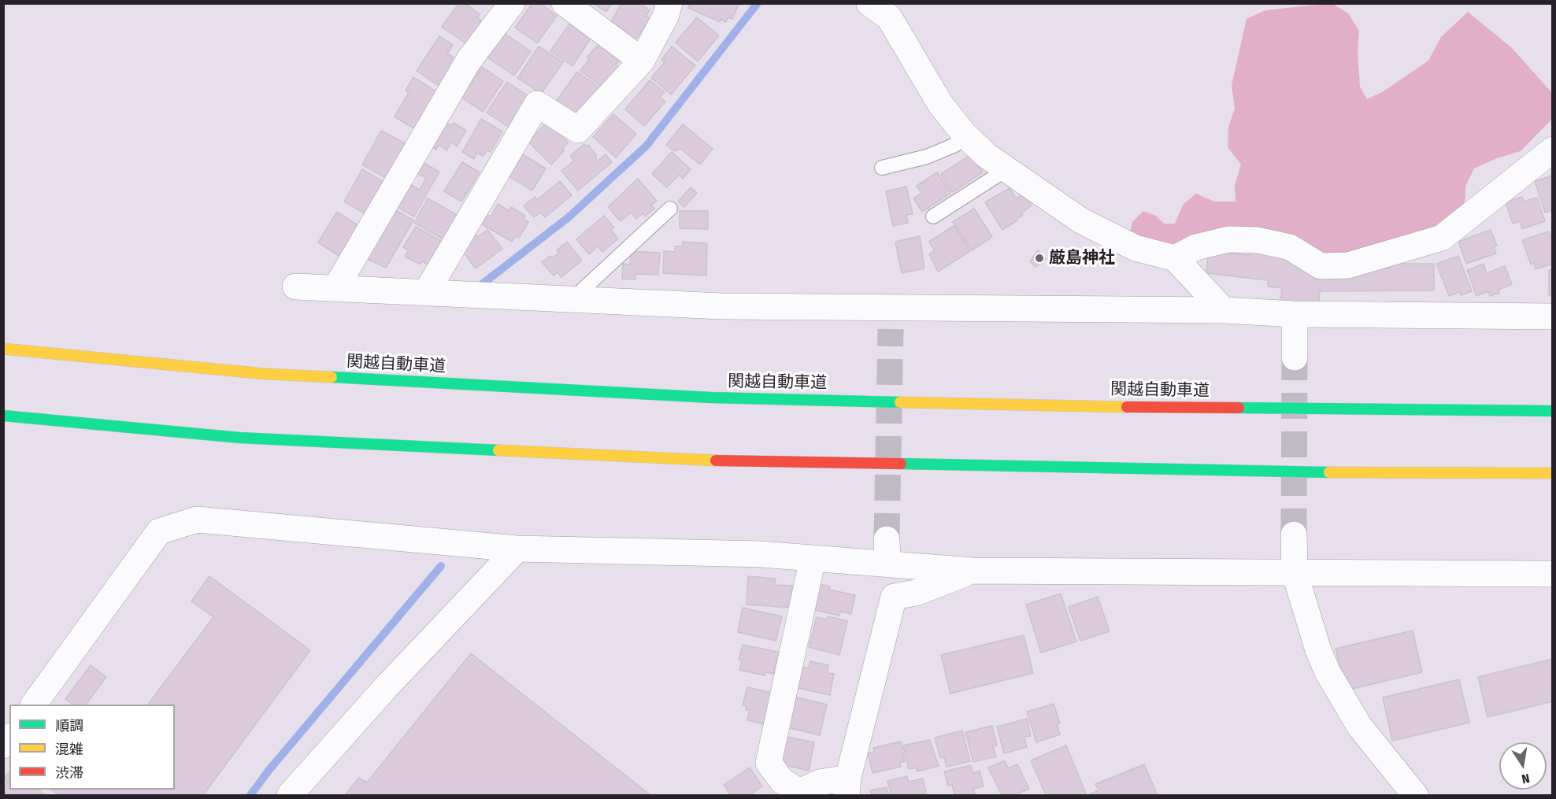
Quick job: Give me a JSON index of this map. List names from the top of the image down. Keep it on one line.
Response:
{"streets":{"highway":["関越自動車道"]},"places":["厳島神社"],"legend":["順調","混雑","渋滞"],"north":"bottom"}
